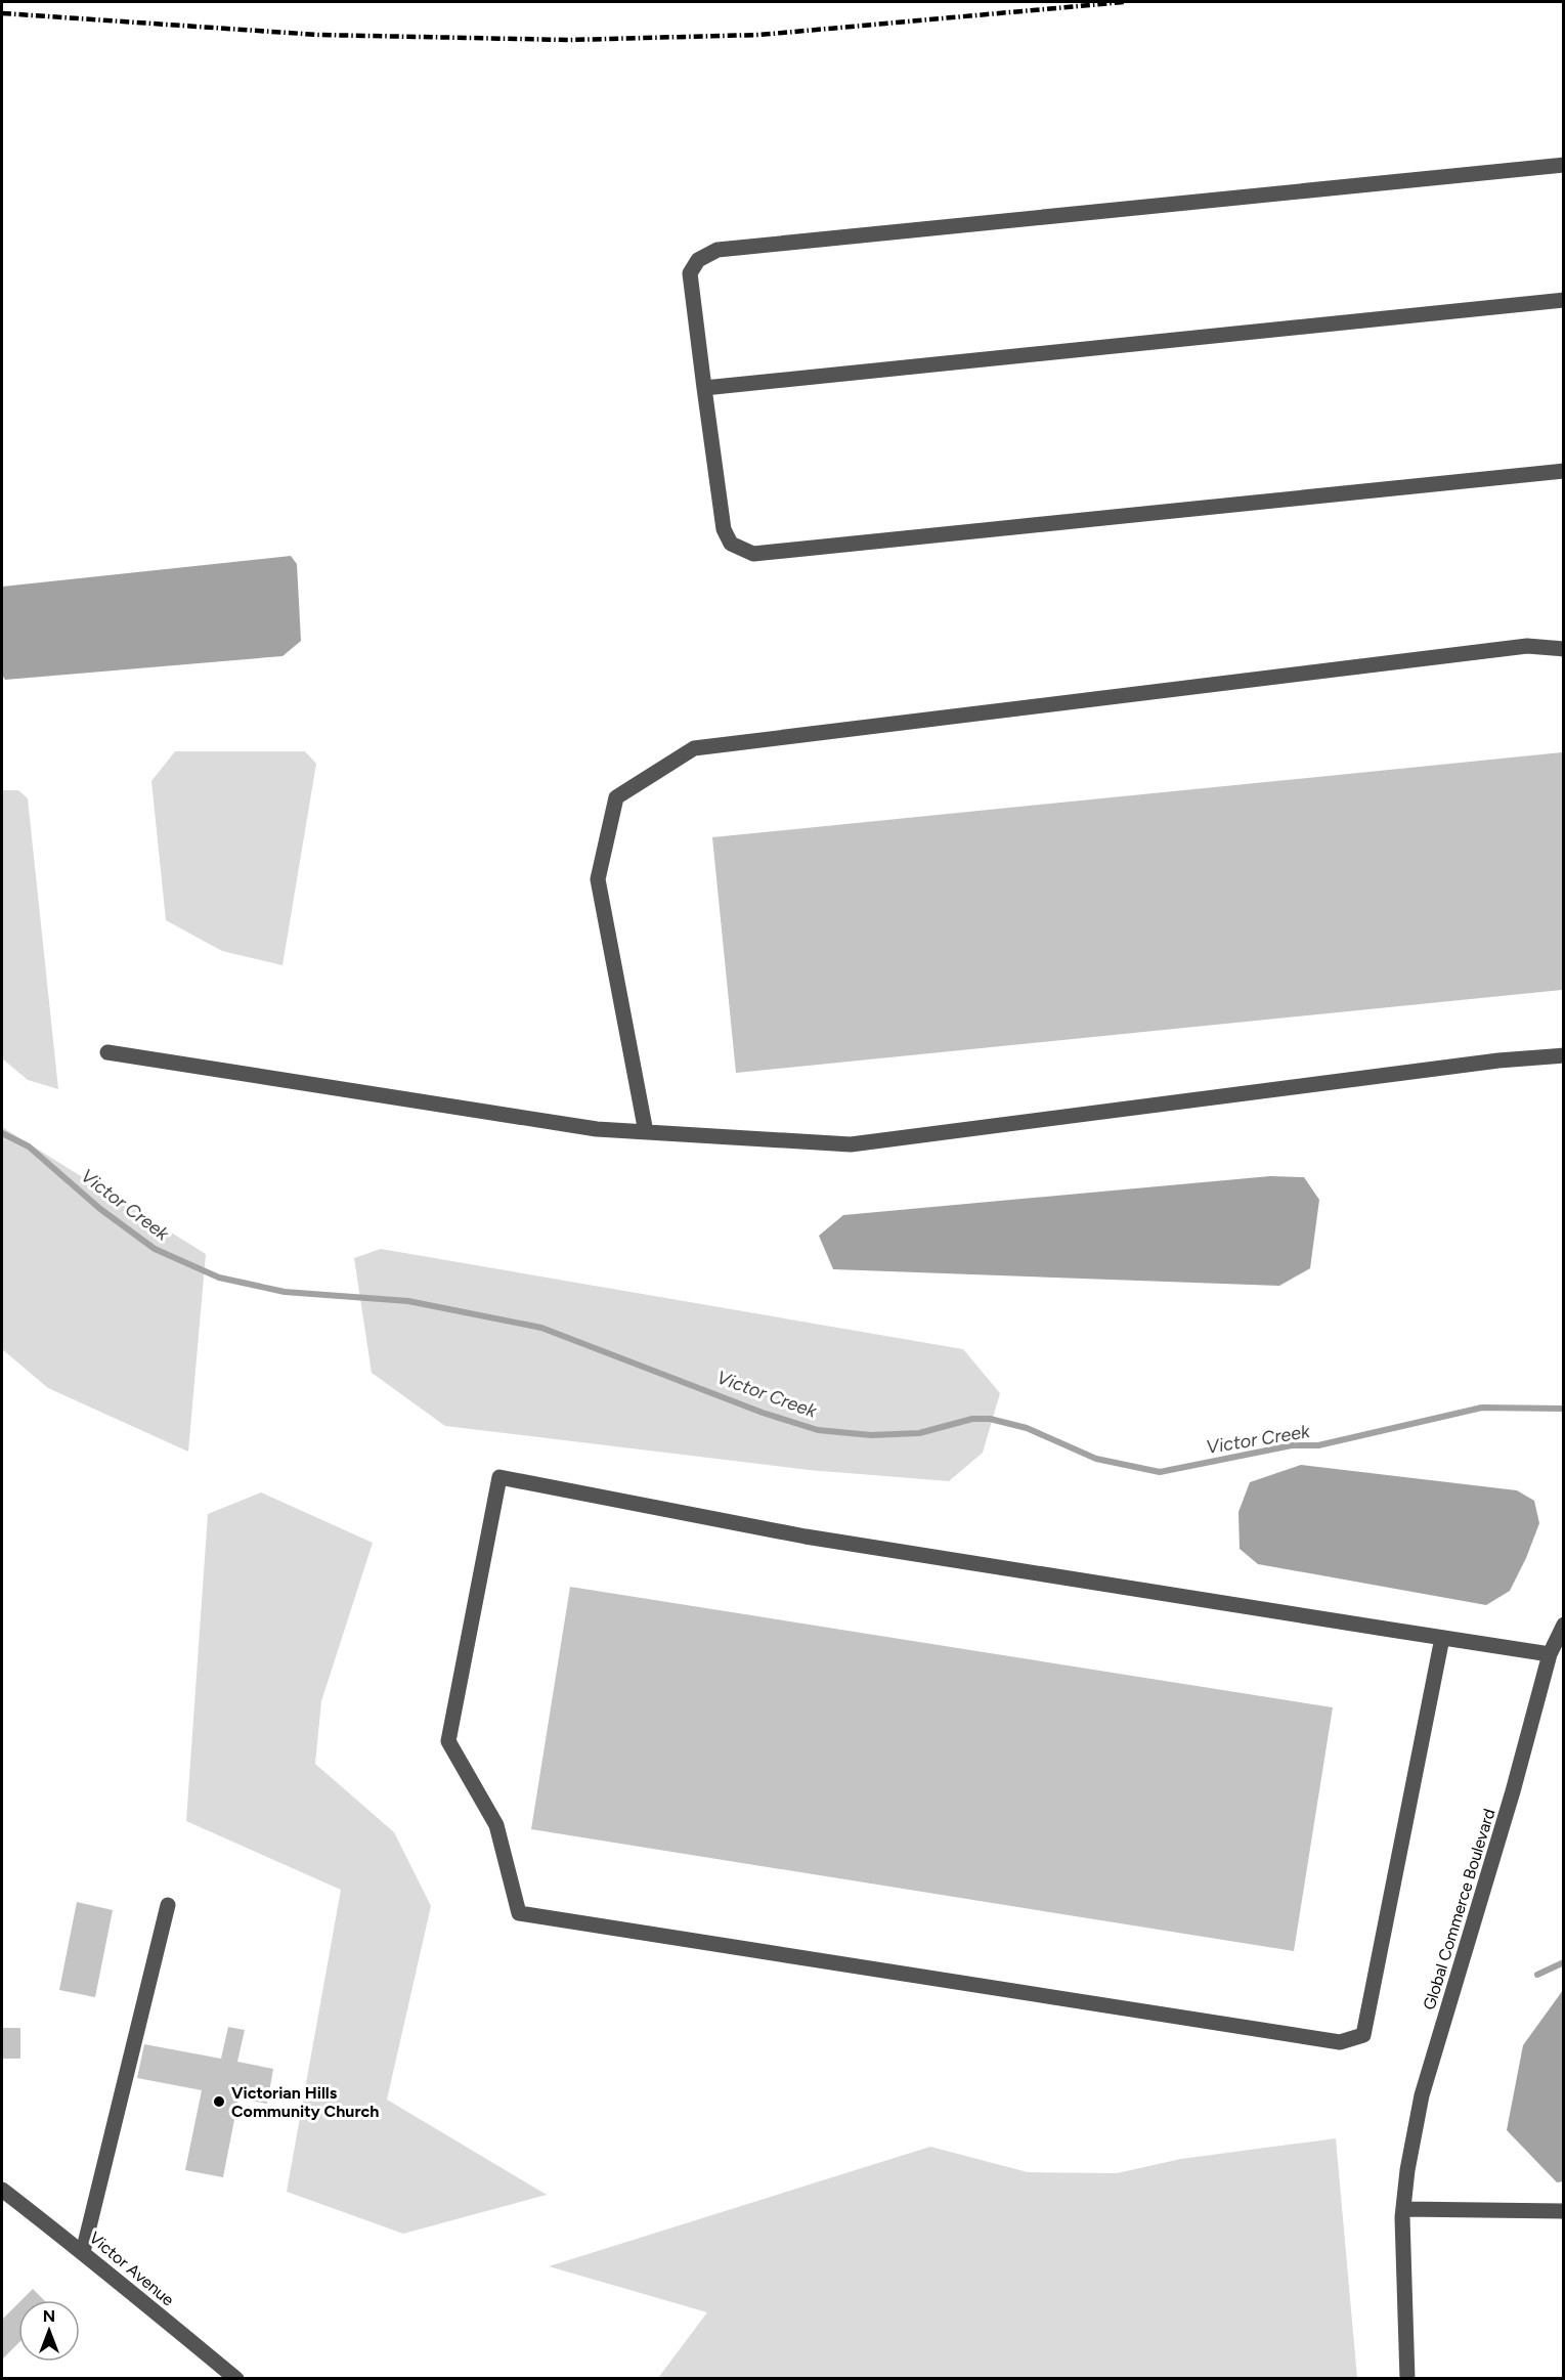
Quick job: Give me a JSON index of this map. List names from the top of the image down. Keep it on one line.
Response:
{"streets":{"street":["Global Commerce Boulevard","Victor Avenue"]},"water":["Victor Creek"],"places":["Victorian Hills Community Church"],"north":"top"}
